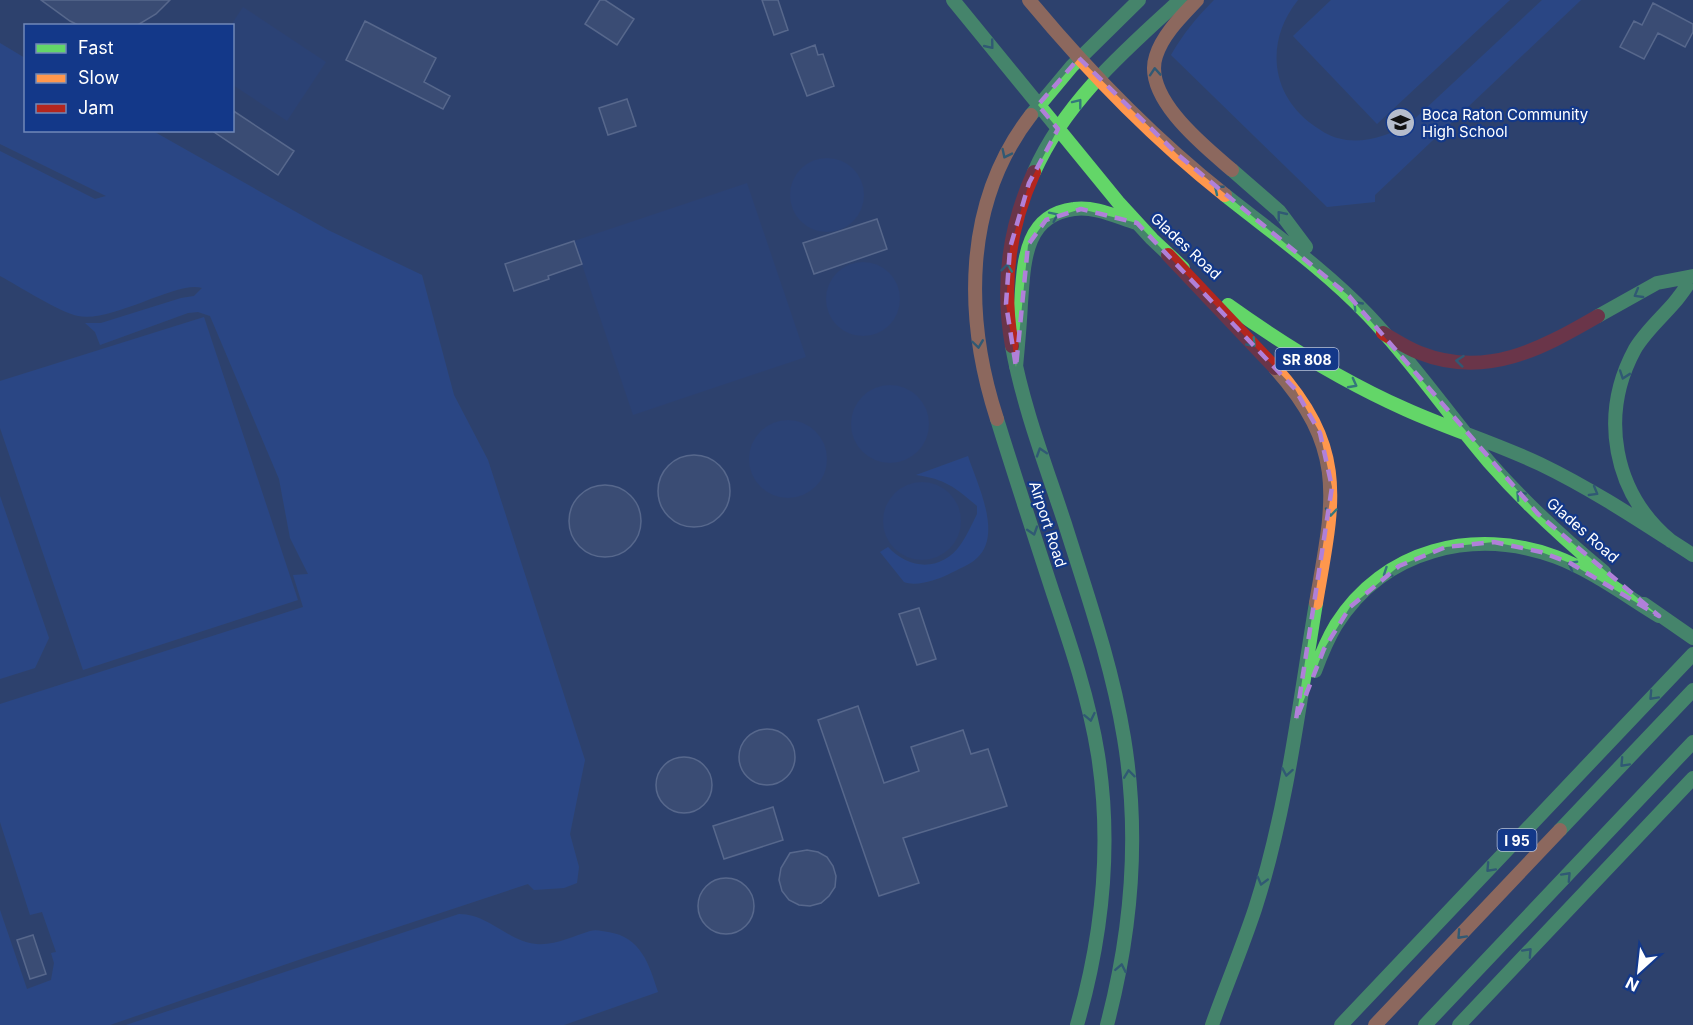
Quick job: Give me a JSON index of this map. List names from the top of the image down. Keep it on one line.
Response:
{"streets":{"main road":["Glades Road","SR 808","Airport Road","I 95"]},"crossings":[["Glades Road","Airport Road"]],"places":{"school or university":["Boca Raton Community High School"]},"legend":["Fast","Slow","Jam"],"north":"bottom left"}
